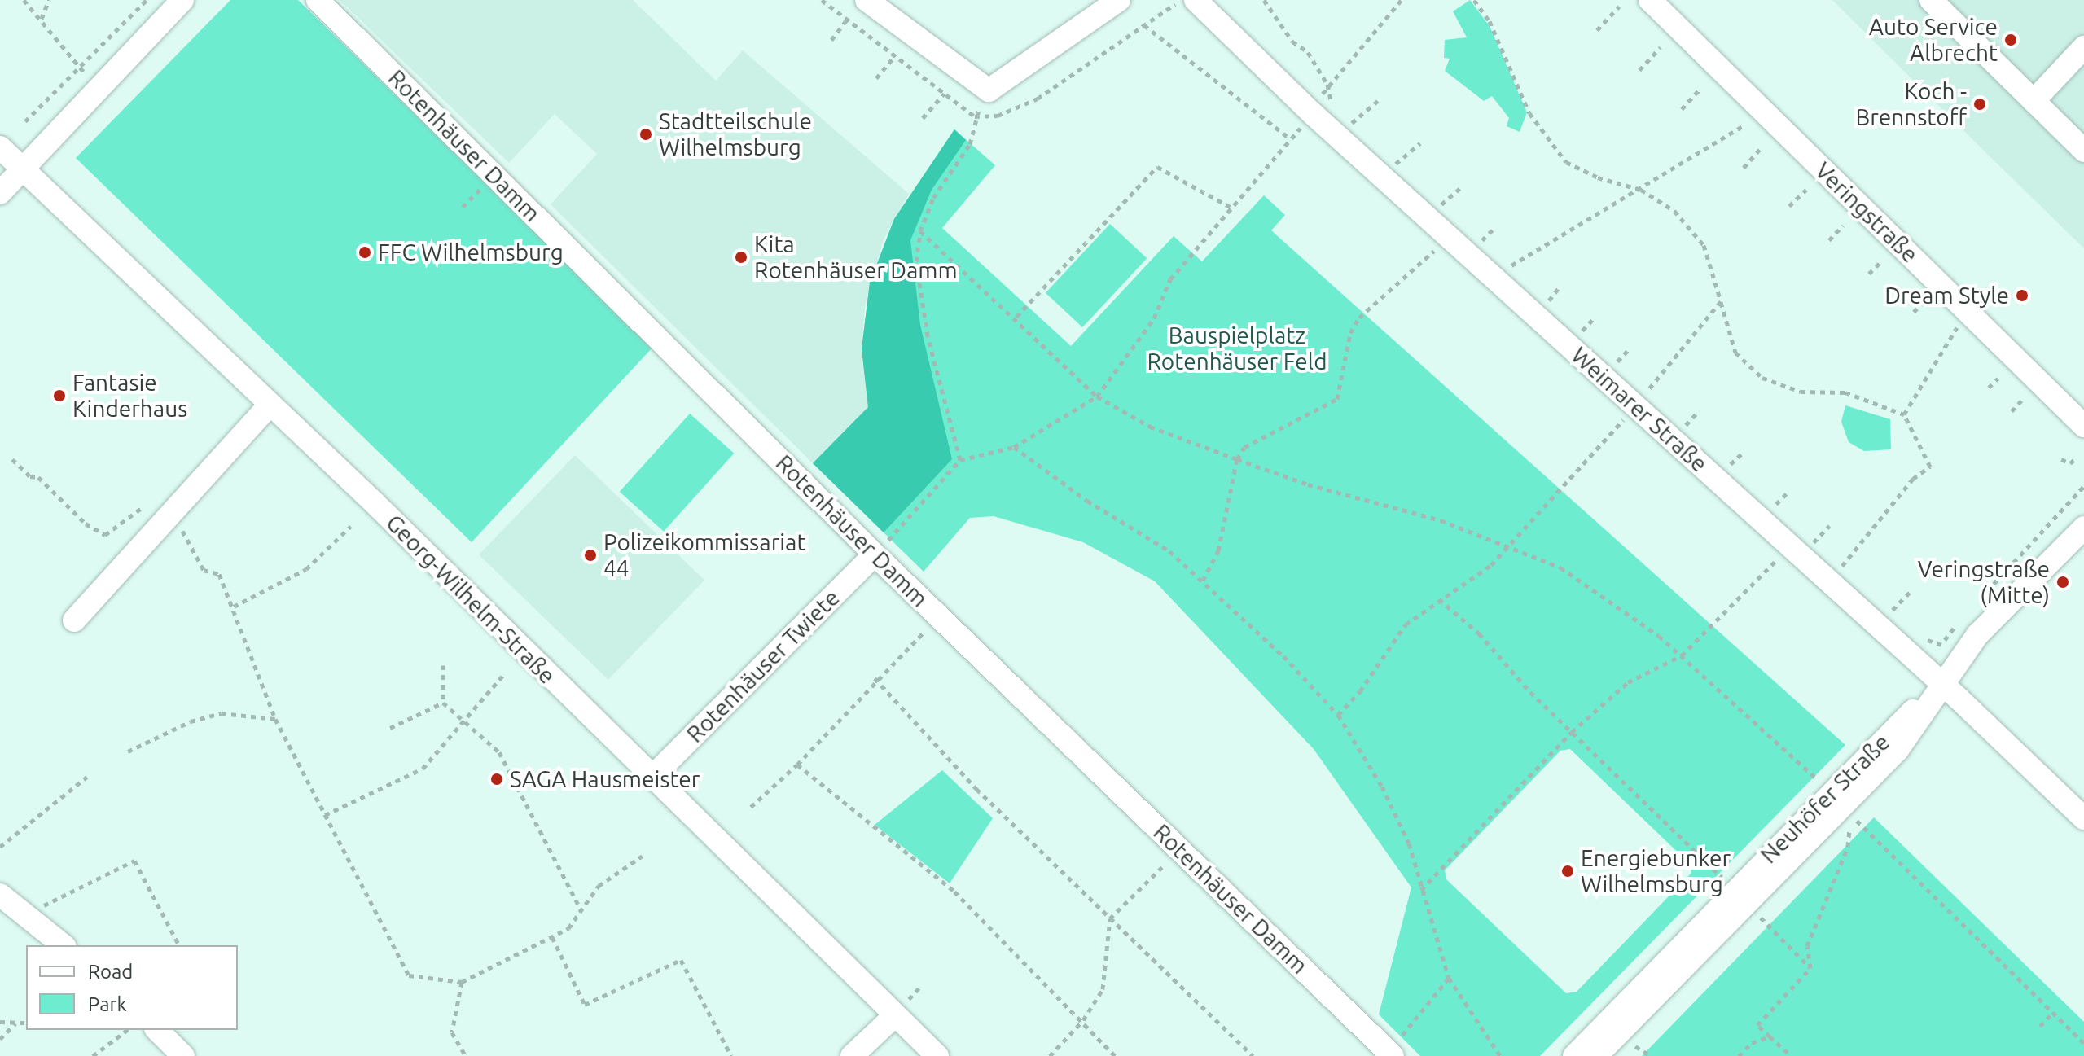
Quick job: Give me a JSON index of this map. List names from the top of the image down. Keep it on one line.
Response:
{"streets":{"street":["Rotenhäuser Damm","Veringstraße","Weimarer Straße","Georg-Wilhelm-Straße","Rotenhäuser Twiete","Neuhöfer Straße"]},"crossings":[["Rotenhäuser Damm","Rotenhäuser Twiete"],["Weimarer Straße","Neuhöfer Straße"],["Georg-Wilhelm-Straße","Rotenhäuser Twiete"]],"parks":["Bauspielplatz Rotenhäuser Feld"],"places":["Auto Service Albrecht","Koch - Brennstoff","Stadtteilschule Wilhelmsburg","FFC Wilhelmsburg","Kita Rotenhäuser Damm","Dream Style","Fantasie Kinderhaus","Polizeikommissariat 44","Veringstraße (Mitte)","SAGA Hausmeister","Energiebunker Wilhelmsburg"],"legend":["Road","Park"]}
